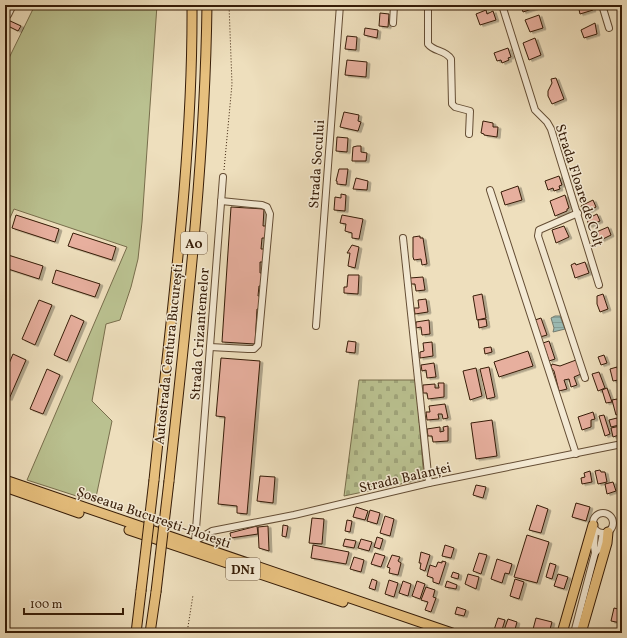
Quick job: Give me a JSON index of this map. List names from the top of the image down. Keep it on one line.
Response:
{"streets":{"highway":["A0","Autostrada Centura București","Șoseaua București-Ploiești","DN1"],"street":["Strada Socului","Strada Floare de Colț","Strada Crizantemelor","Strada Balanței"]},"crossings":[["Strada Crizantemelor","Strada Balanței"],["Strada Crizantemelor","Șoseaua București-Ploiești"],["Strada Balanței","Șoseaua București-Ploiești"]],"scale_bar":"100 m"}
